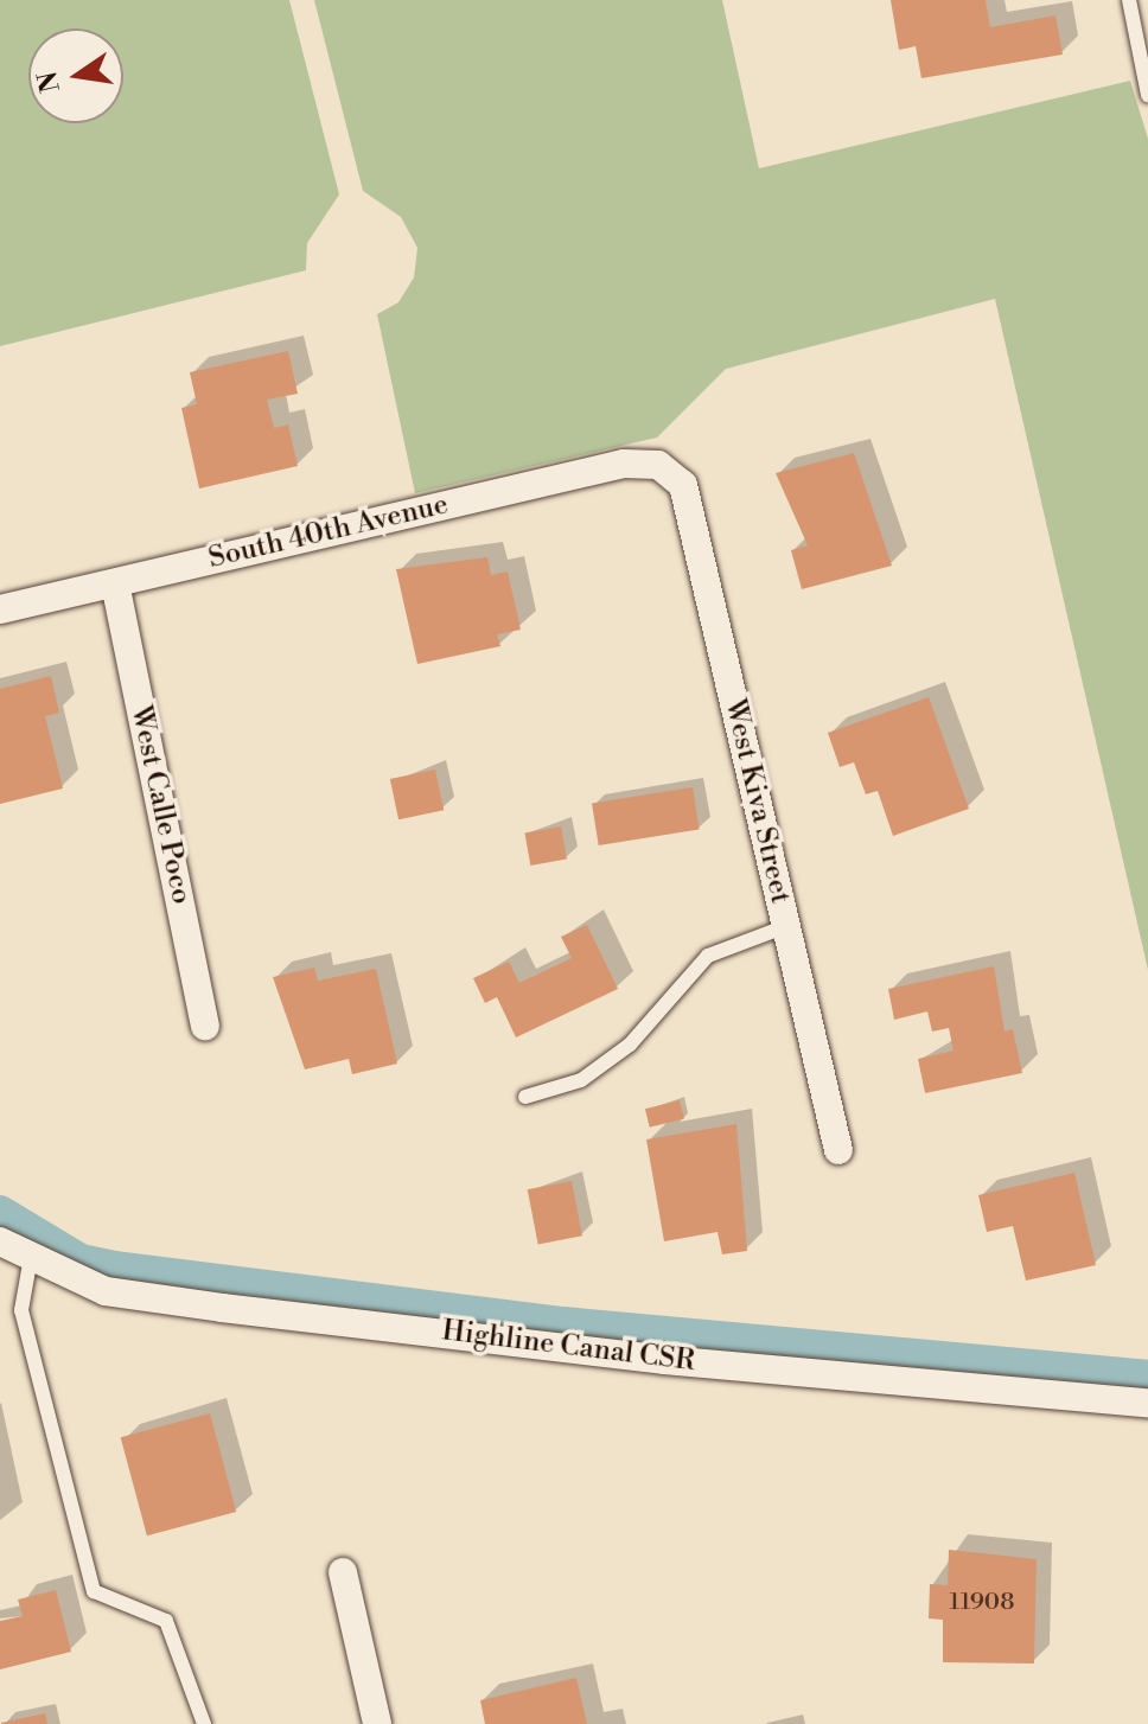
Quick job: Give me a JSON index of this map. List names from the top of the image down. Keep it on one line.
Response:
{"streets":{"street":["South 40th Avenue","West Kiva Street","West Calle Poco","Highline Canal CSR"]},"crossings":[["South 40th Avenue","West Kiva Street"],["South 40th Avenue","West Calle Poco"]],"house_numbers":["11908"],"north":"left"}
